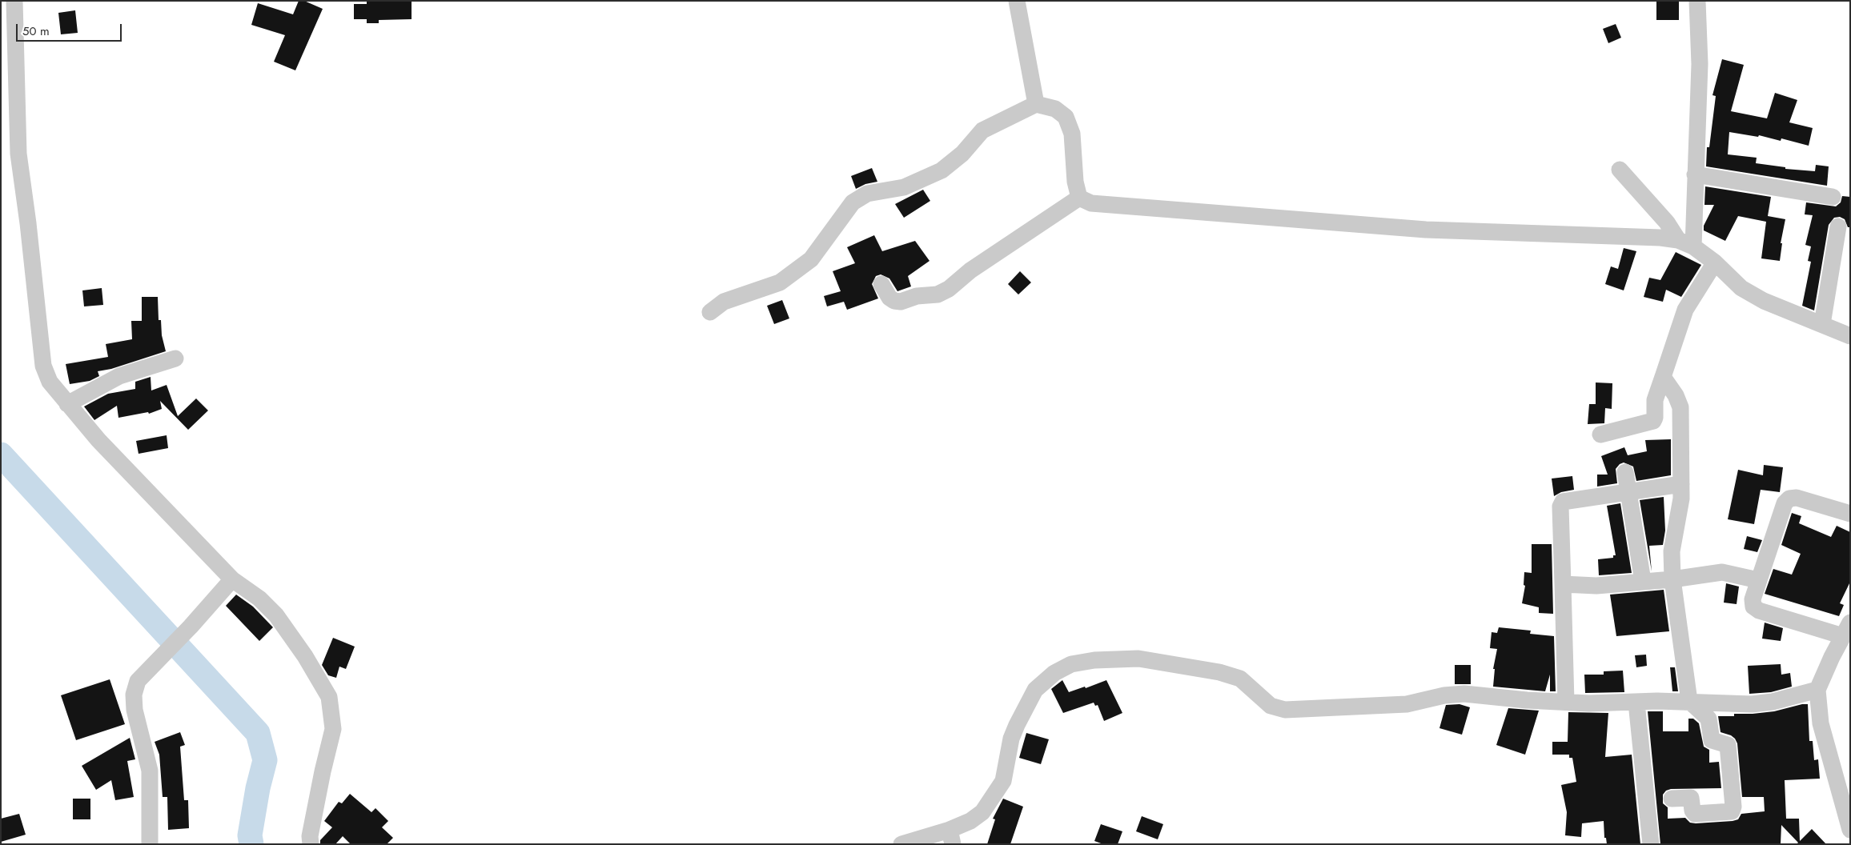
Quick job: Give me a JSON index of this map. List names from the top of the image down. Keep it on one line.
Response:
{"scale_bar":"50 m"}
